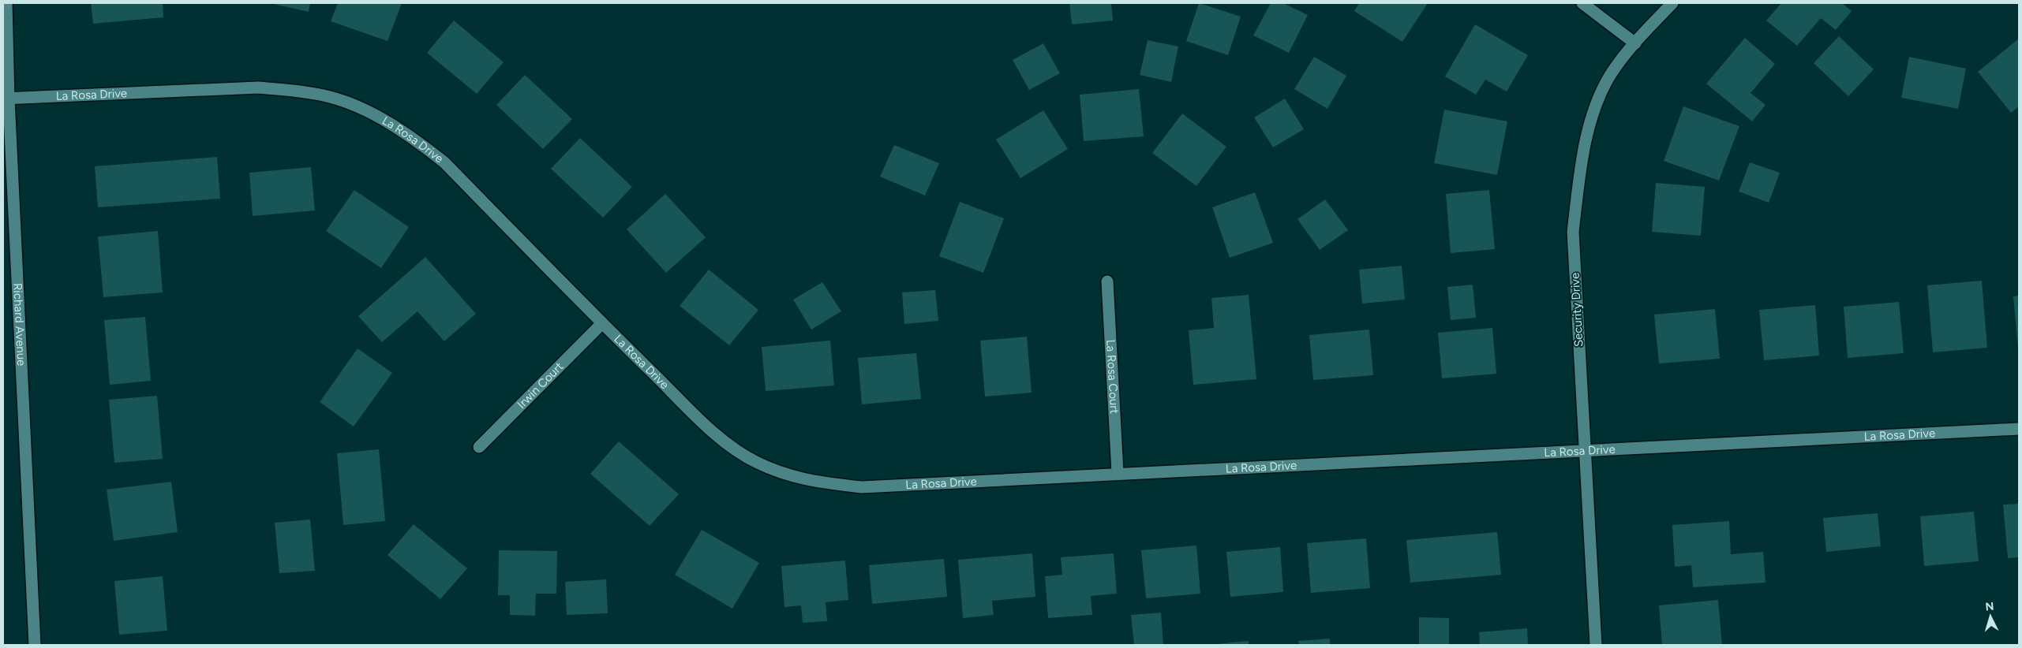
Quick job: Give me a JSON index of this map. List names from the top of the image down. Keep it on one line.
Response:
{"streets":{"street":["La Rosa Drive","Security Drive","Richard Avenue","La Rosa Court","Irwin Court"]},"crossings":[["La Rosa Drive","Security Drive"],["La Rosa Drive","Richard Avenue"],["La Rosa Drive","La Rosa Court"],["La Rosa Drive","Irwin Court"]],"north":"top"}
